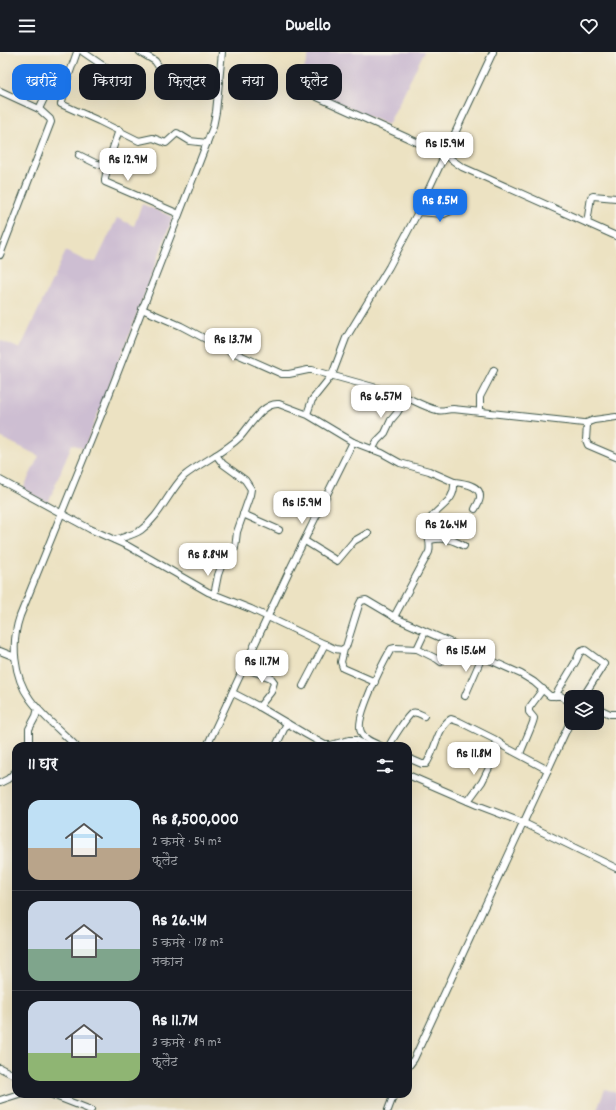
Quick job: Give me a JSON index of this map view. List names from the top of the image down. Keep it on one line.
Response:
{"page":{"header":"Dwello","chip":["खरीदें","किराया","फ़िल्टर","नया","फ़्लैट"],"price":["Rs 15.9M","Rs 12.9M","Rs 8.5M","Rs 13.7M","Rs 6.57M","Rs 15.9M","Rs 26.4M","Rs 8.84M","Rs 15.6M","Rs 11.7M","Rs 11.8M"],"heading":"11 घर","list":[{"name":"Rs 8,500,000","note":"2 कमरे · 54 m² · फ़्लैट"},{"name":"Rs 26.4M","note":"5 कमरे · 178 m² · मकान"},{"name":"Rs 11.7M","note":"3 कमरे · 89 m² · फ़्लैट"}]}}
